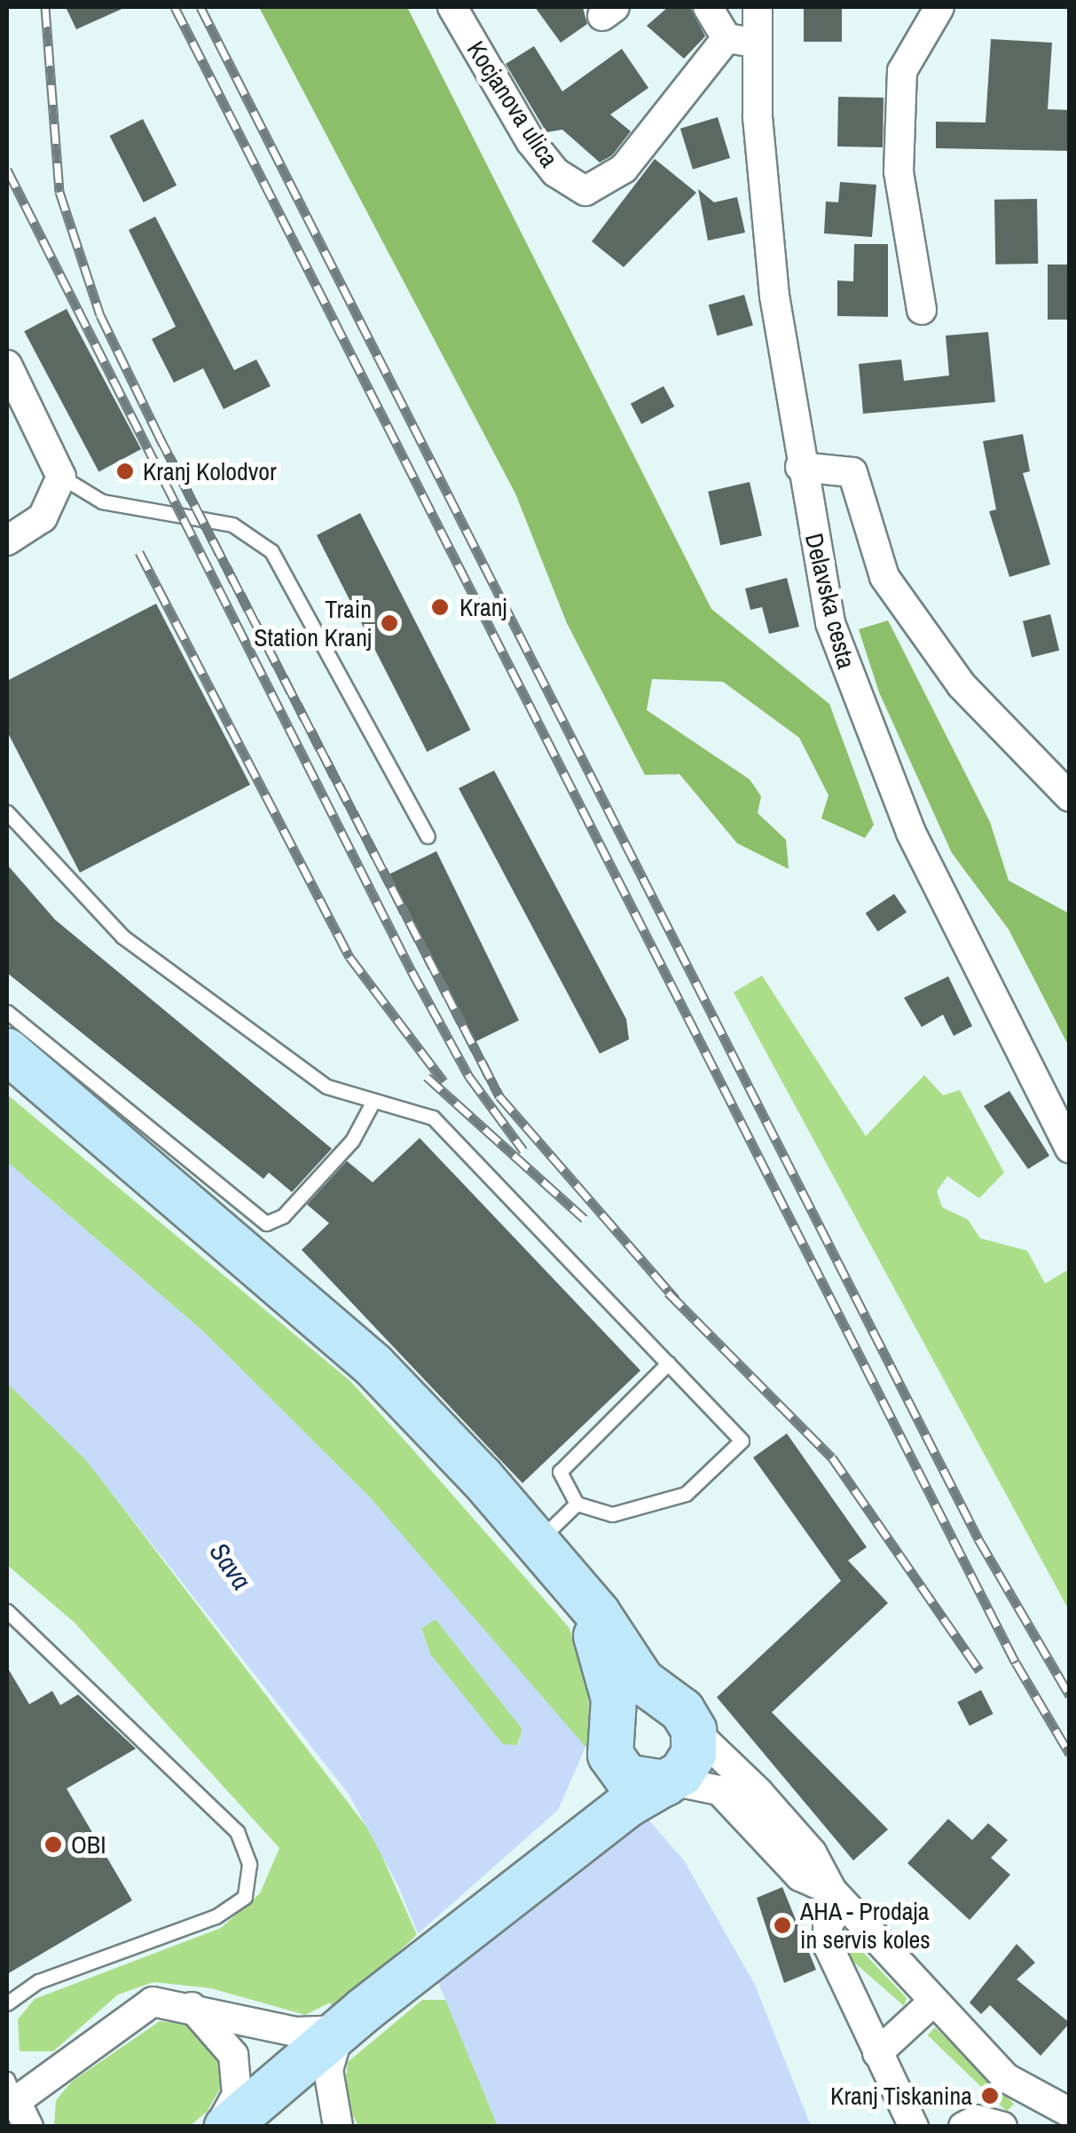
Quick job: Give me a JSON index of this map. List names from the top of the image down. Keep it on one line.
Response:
{"streets":{"street":["Kocjanova ulica","Delavska cesta"]},"crossings":[["Kocjanova ulica","Delavska cesta"]],"water":["Sava"],"places":["Kranj Kolodvor","Kranj","Train Station Kranj","OBI","AHA - Prodaja in servis koles","Kranj Tiskanina"]}
